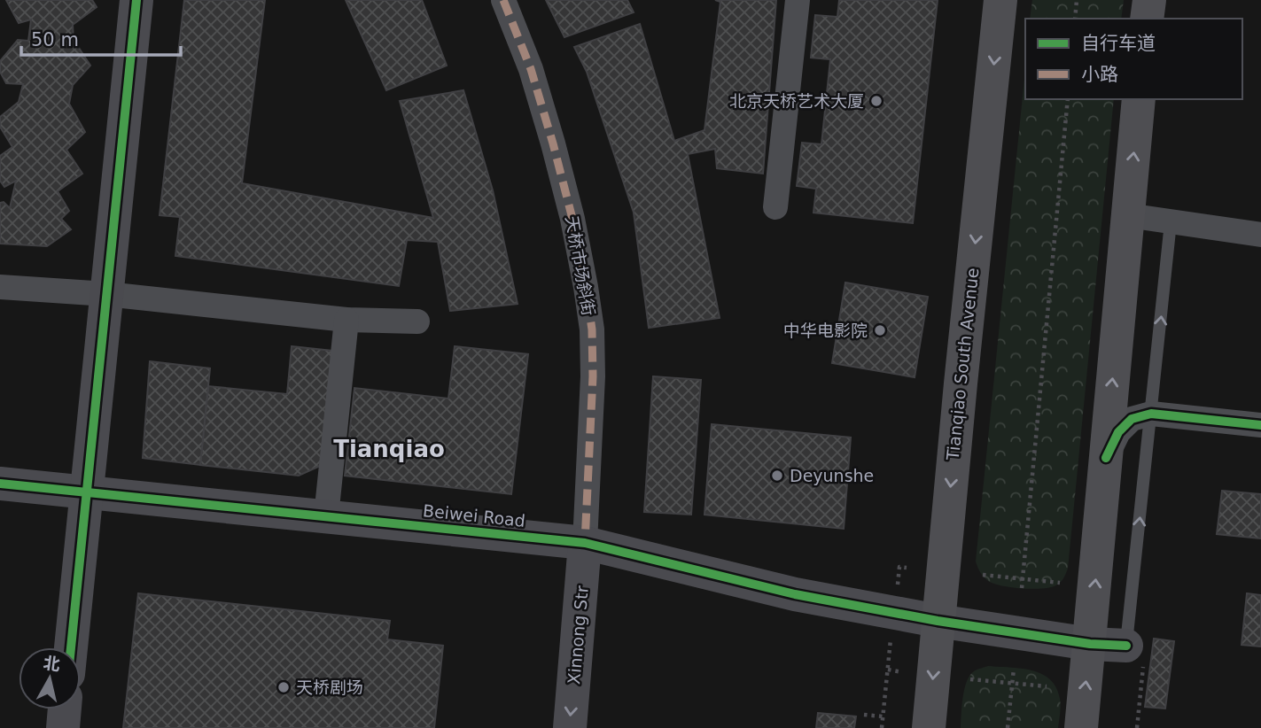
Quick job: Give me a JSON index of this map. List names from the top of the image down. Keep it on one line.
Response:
{"streets":{"main road":["Tianqiao South Avenue"],"street":["天桥市场斜街","Beiwei Road","Xinnong Str"]},"crossings":[["天桥市场斜街","Beiwei Road"],["天桥市场斜街","Xinnong Str"],["Tianqiao South Avenue","Beiwei Road"],["Beiwei Road","Xinnong Str"]],"one_way":["Xinnong Str"],"districts":["Tianqiao"],"places":["北京天桥艺术大厦","中华电影院","Deyunshe","天桥剧场"],"legend":["自行车道","小路"],"scale_bar":"50 m","north":"top"}
